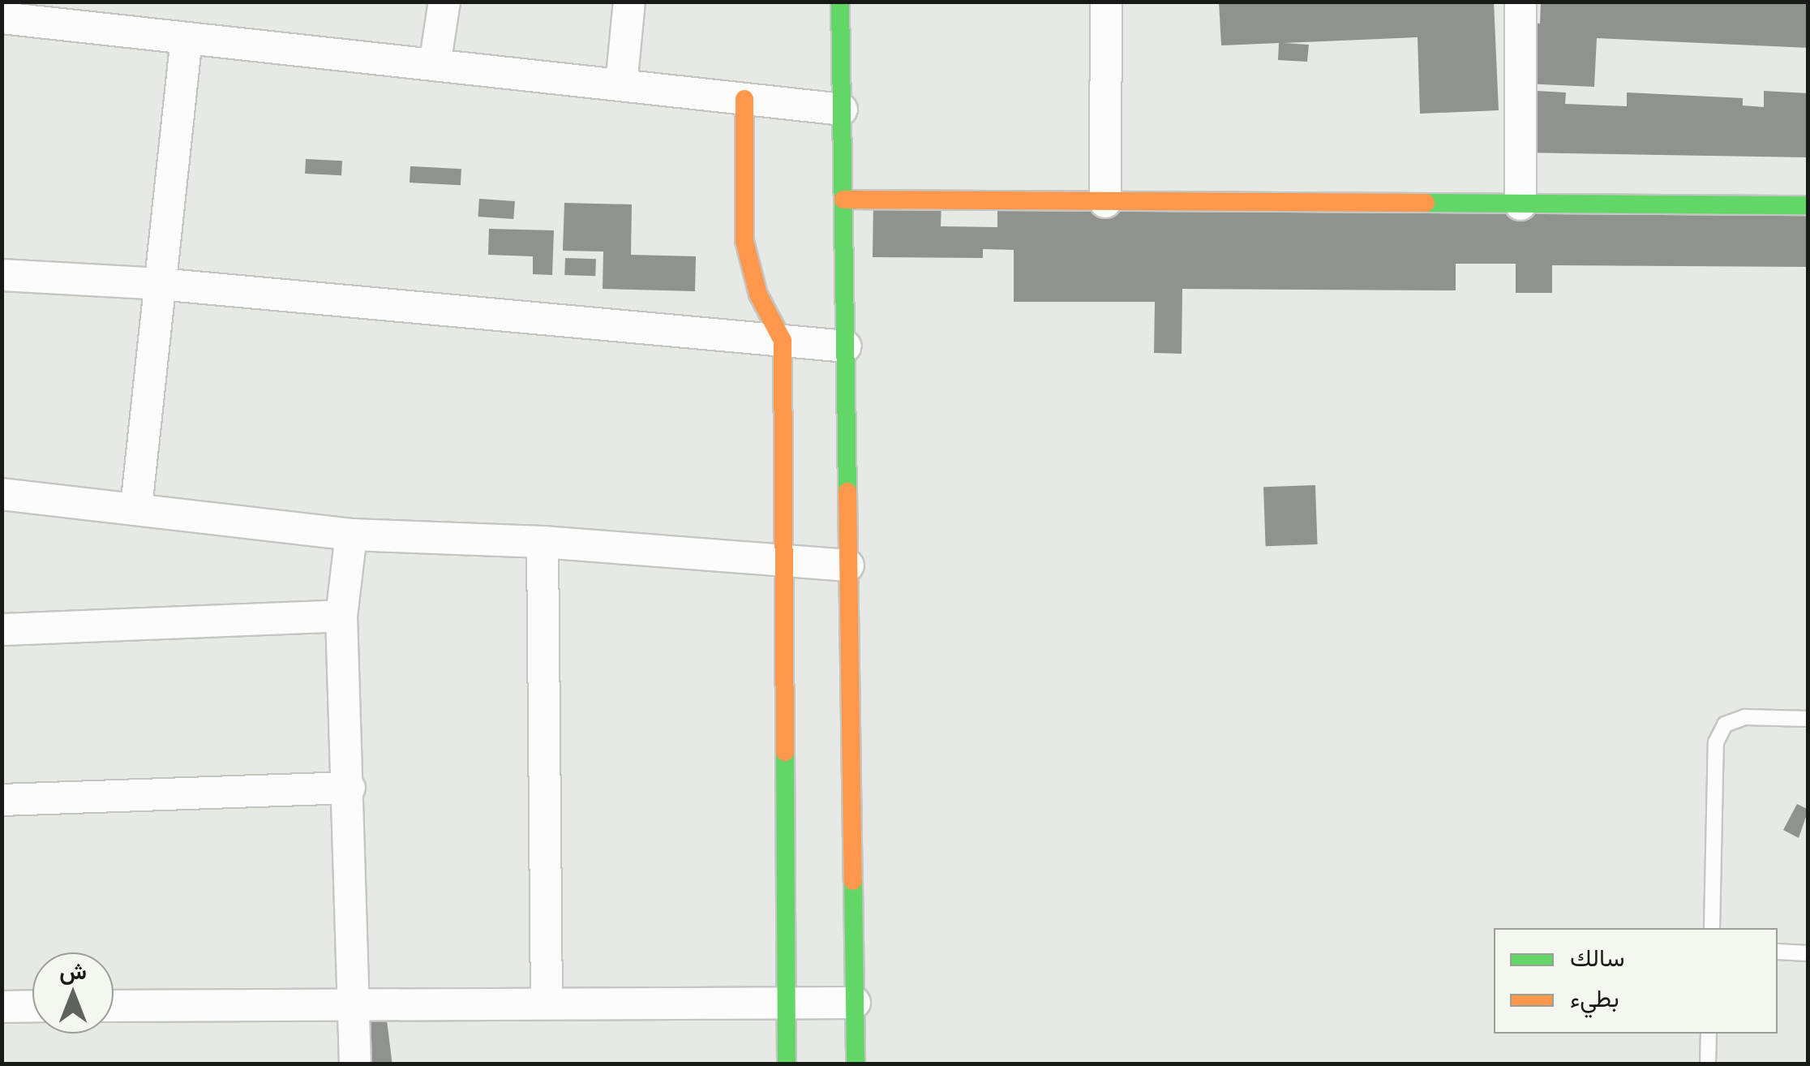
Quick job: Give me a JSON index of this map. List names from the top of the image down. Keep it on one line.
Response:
{"legend":["سالك","بطيء"],"north":"top"}
